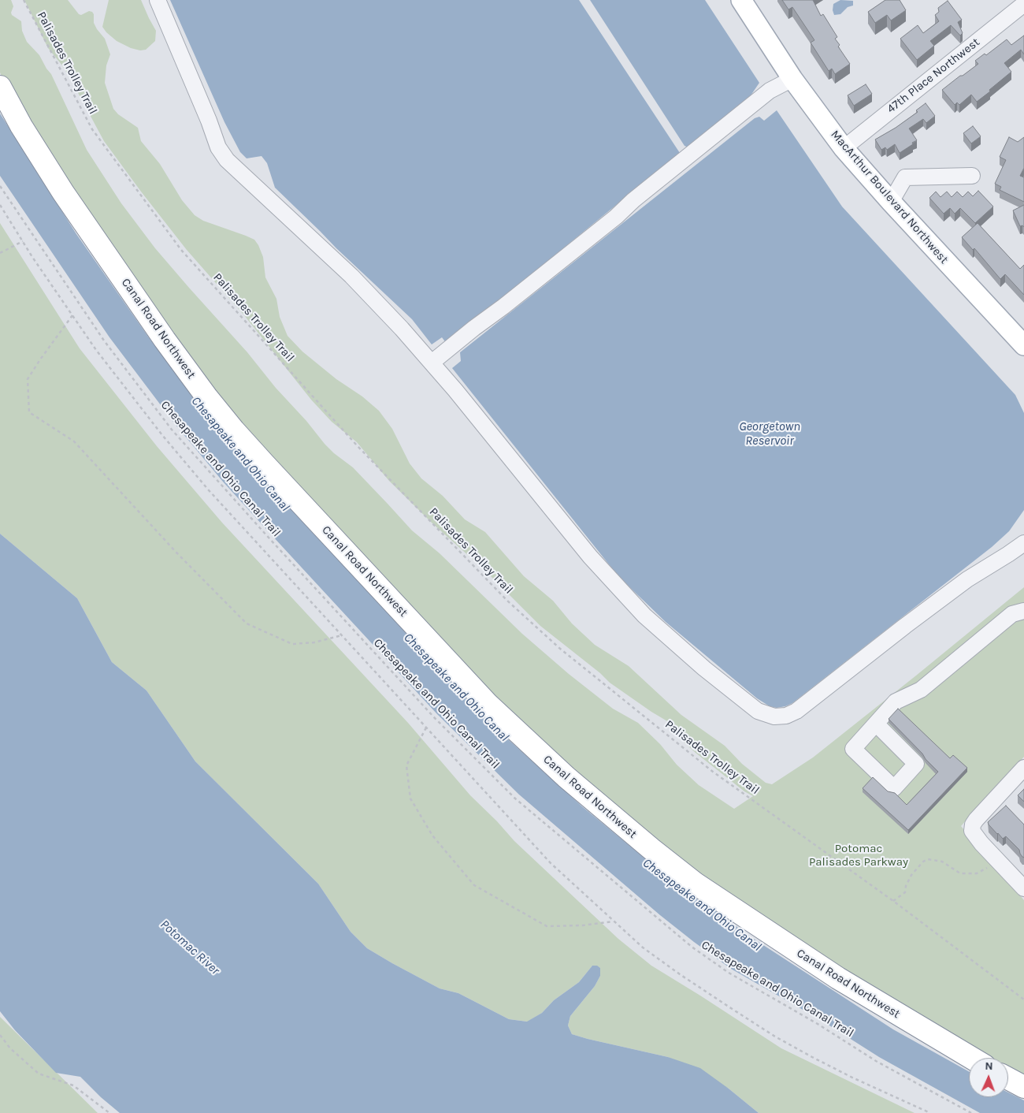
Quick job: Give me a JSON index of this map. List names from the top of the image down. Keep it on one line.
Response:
{"streets":{"highway":["Canal Road Northwest"],"main road":["MacArthur Boulevard Northwest"],"street":["47th Place Northwest"],"path":["Palisades Trolley Trail","Chesapeake and Ohio Canal Trail"]},"crossings":[["47th Place Northwest","MacArthur Boulevard Northwest"]],"water":["Georgetown Reservoir","Chesapeake and Ohio Canal","Potomac River"],"parks":["Potomac Palisades Parkway"],"north":"top"}
